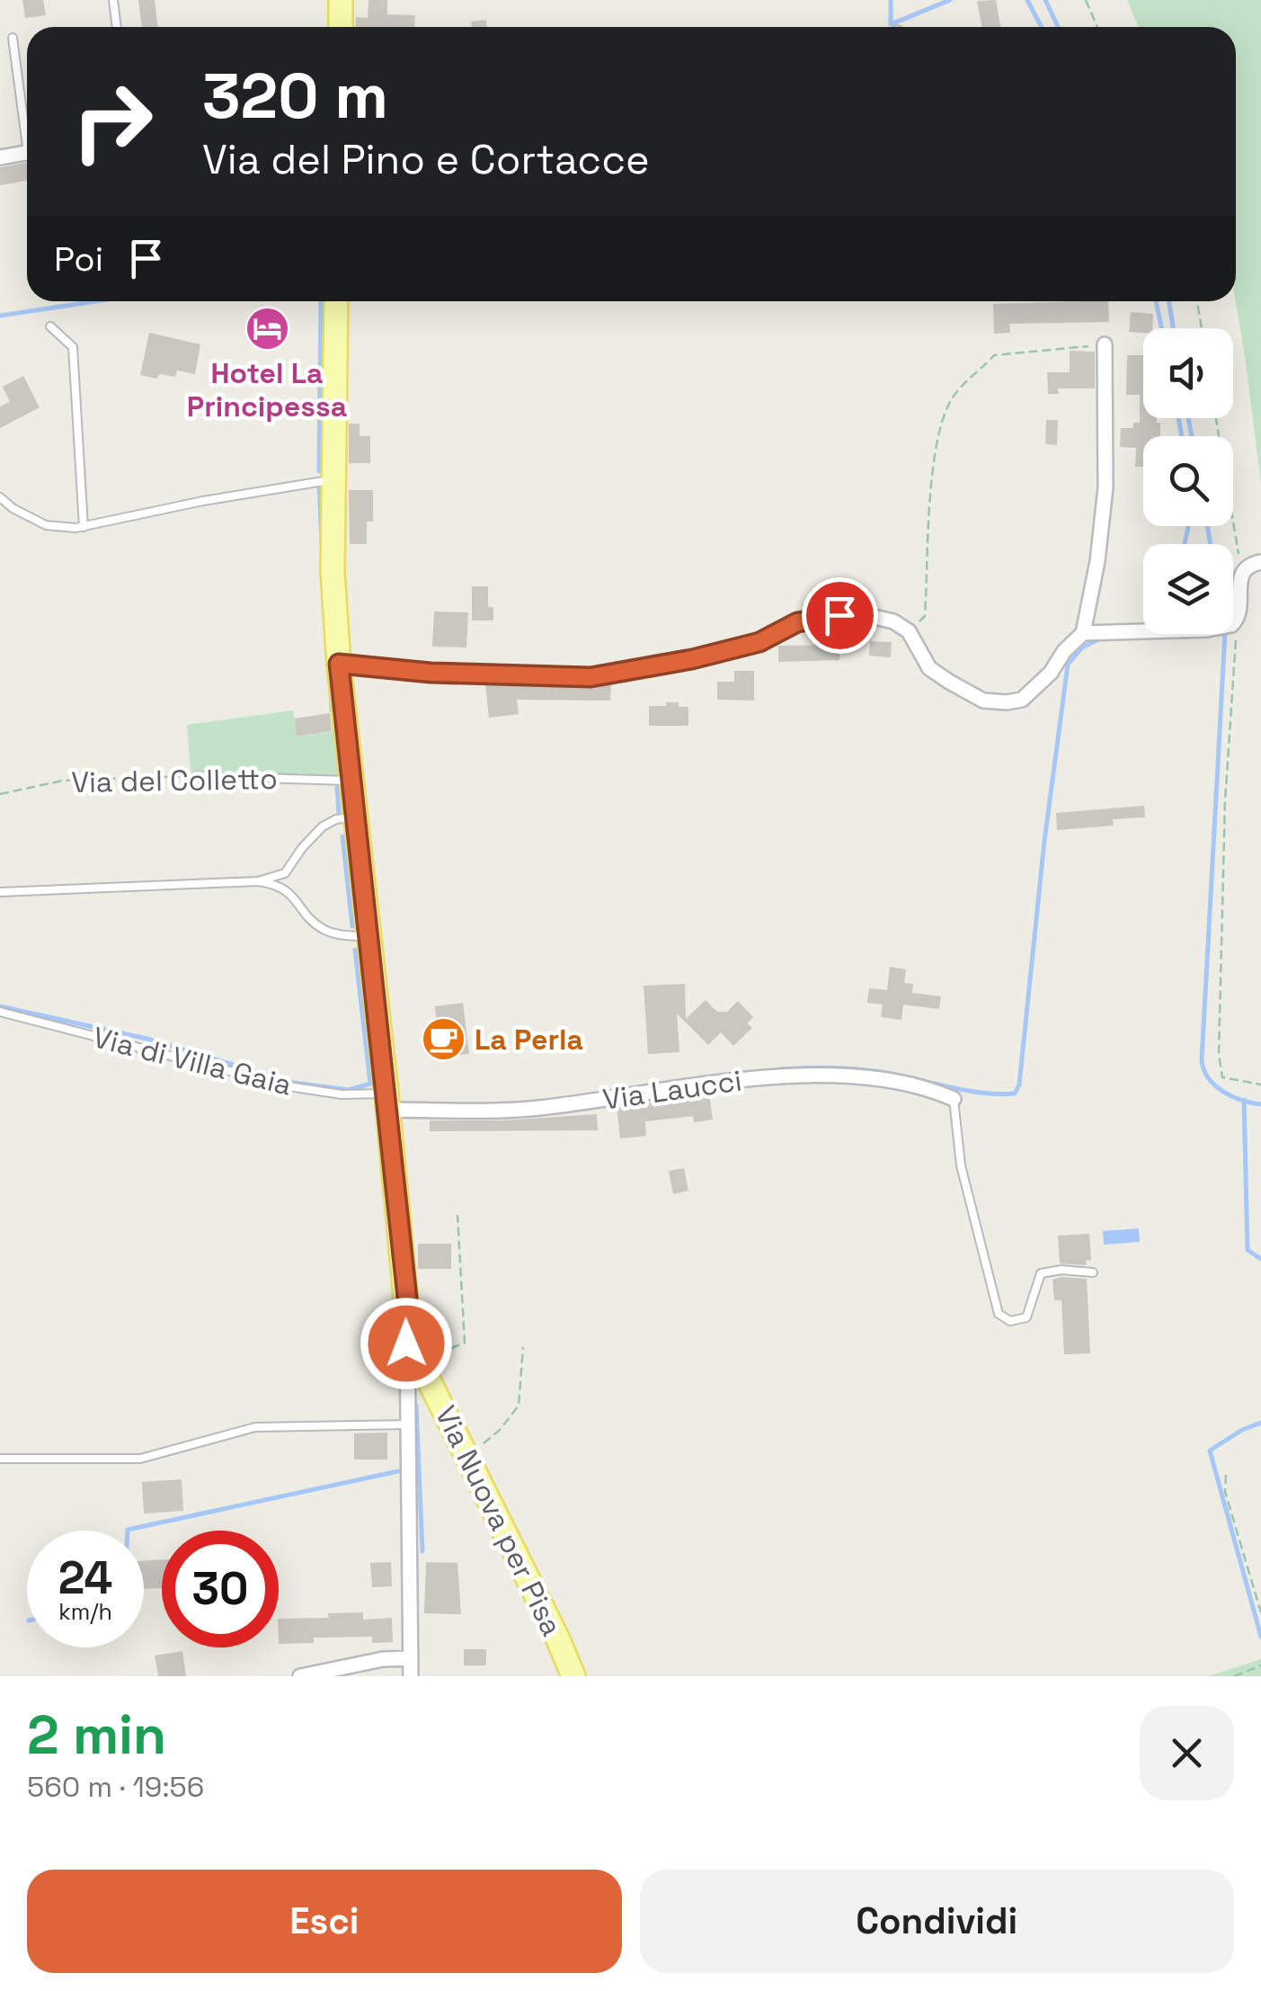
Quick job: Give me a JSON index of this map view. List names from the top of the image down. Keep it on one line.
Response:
{"streets":{"main road":["Via Nuova per Pisa"],"street":["Via Laucci"],"lane":["Via del Colletto","Via di Villa Gaia"]},"crossings":[["Via del Colletto","Via Nuova per Pisa"],["Via di Villa Gaia","Via Laucci"],["Via di Villa Gaia","Via Nuova per Pisa"],["Via Laucci","Via Nuova per Pisa"]],"places":{"hotel":["Hotel La Principessa"],"cafe":["La Perla"]},"page":{"turn":["320 m","Via del Pino e Cortacce"],"then":"Poi","speed":"24 km/h","limit":"30","heading":["2 min","560 m · 19:56"],"buttons":["Esci","Condividi"]}}
